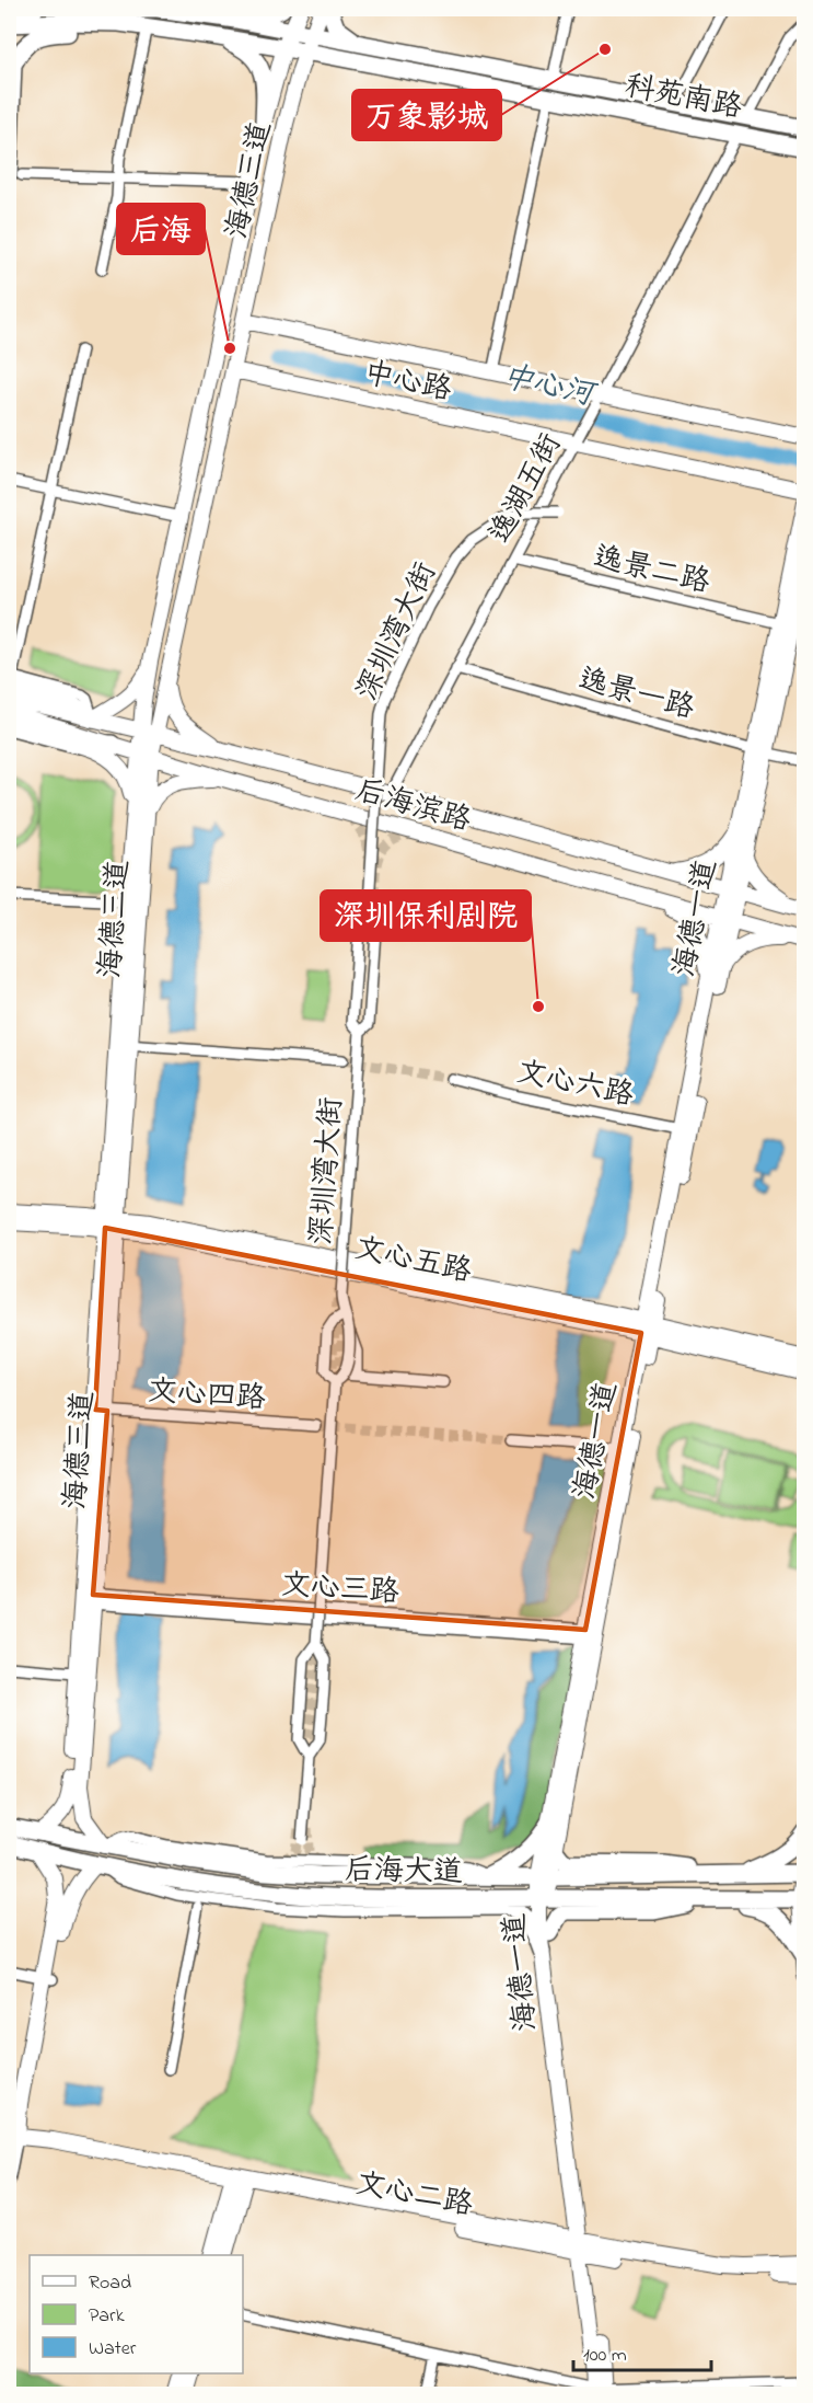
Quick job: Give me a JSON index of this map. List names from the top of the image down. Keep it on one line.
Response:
{"streets":{"main road":["科苑南路","海德三道","中心路","后海滨路","海德一道","文心五路","后海大道","文心二路"],"street":["逸湖五街","逸景二路","深圳湾大街","逸景一路","文心六路","文心四路","文心三路"]},"crossings":[["科苑南路","海德三道"],["科苑南路","逸湖五街"],["海德三道","中心路"],["海德三道","后海滨路"],["海德三道","文心五路"],["海德三道","文心四路"],["海德三道","文心三路"],["海德三道","后海大道"],["中心路","逸湖五街"],["逸湖五街","逸景二路"],["逸湖五街","逸景一路"],["逸湖五街","后海滨路"],["逸景二路","海德一道"],["逸景一路","海德一道"],["后海滨路","海德一道"],["海德一道","文心六路"],["海德一道","文心五路"],["海德一道","文心三路"],["海德一道","后海大道"],["海德一道","文心二路"]],"water":["中心河"],"places":["万象影城","后海","深圳保利剧院"],"legend":["Road","Park","Water"],"scale_bar":"100 m"}
